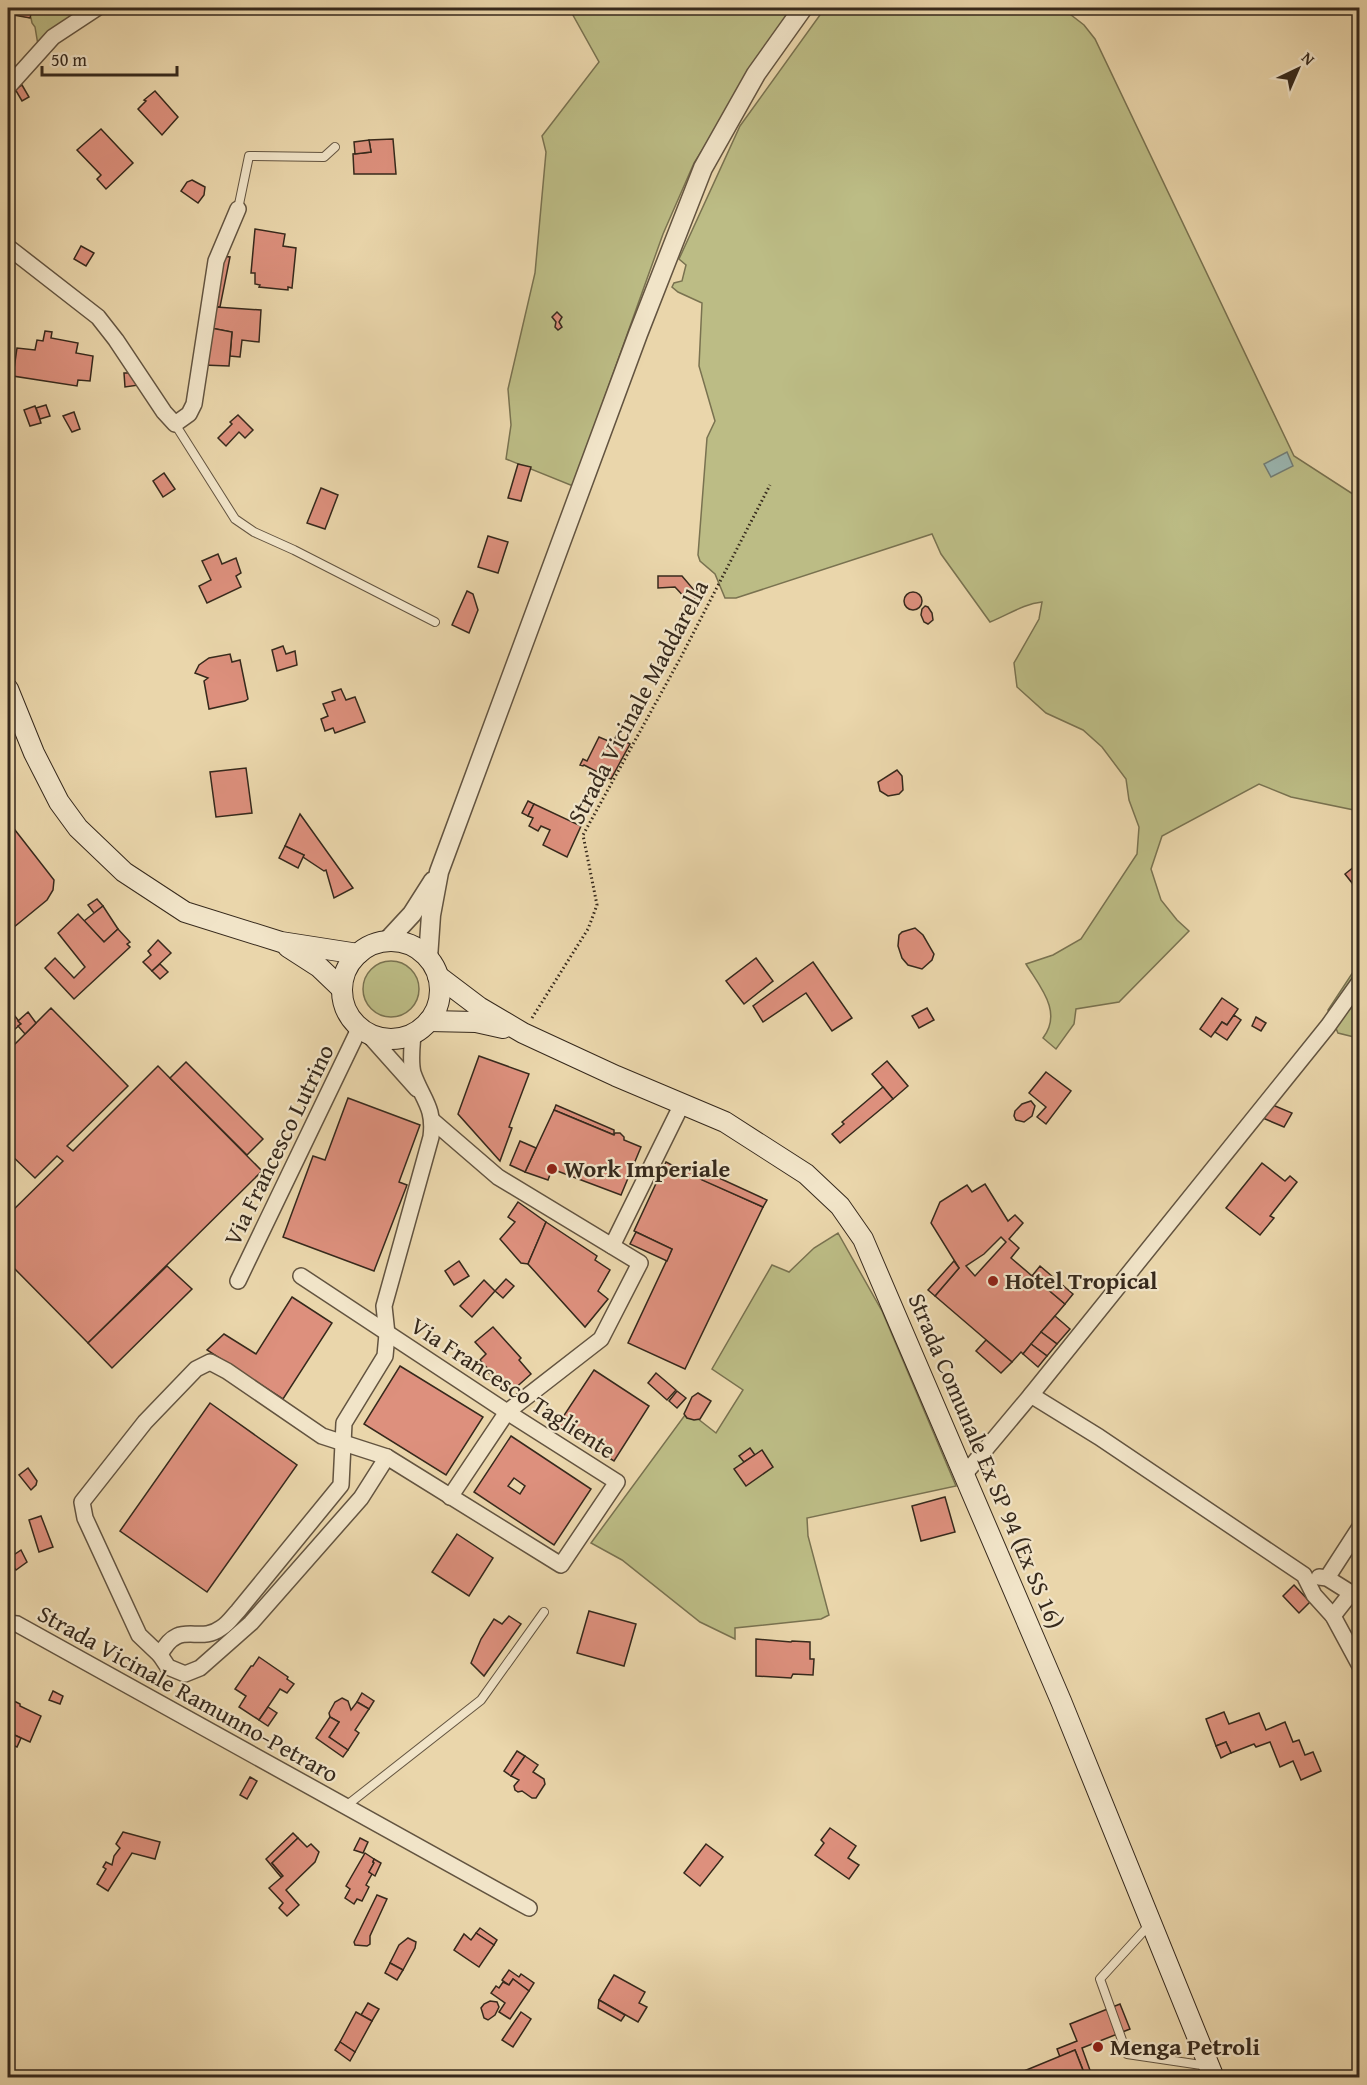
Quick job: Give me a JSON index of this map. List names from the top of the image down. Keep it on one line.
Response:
{"streets":{"main road":["Strada Comunale Ex SP 94 (Ex SS 16)"],"street":["Via Francesco Lutrino","Via Francesco Tagliente","Strada Vicinale Ramunno-Petraro"],"path":["Strada Vicinale Maddarella"]},"crossings":[["Strada Vicinale Maddarella","Strada Comunale Ex SP 94 (Ex SS 16)"],["Via Francesco Lutrino","Strada Comunale Ex SP 94 (Ex SS 16)"]],"places":["Work Imperiale","Hotel Tropical","Menga Petroli"],"scale_bar":"50 m","north":"top right"}
